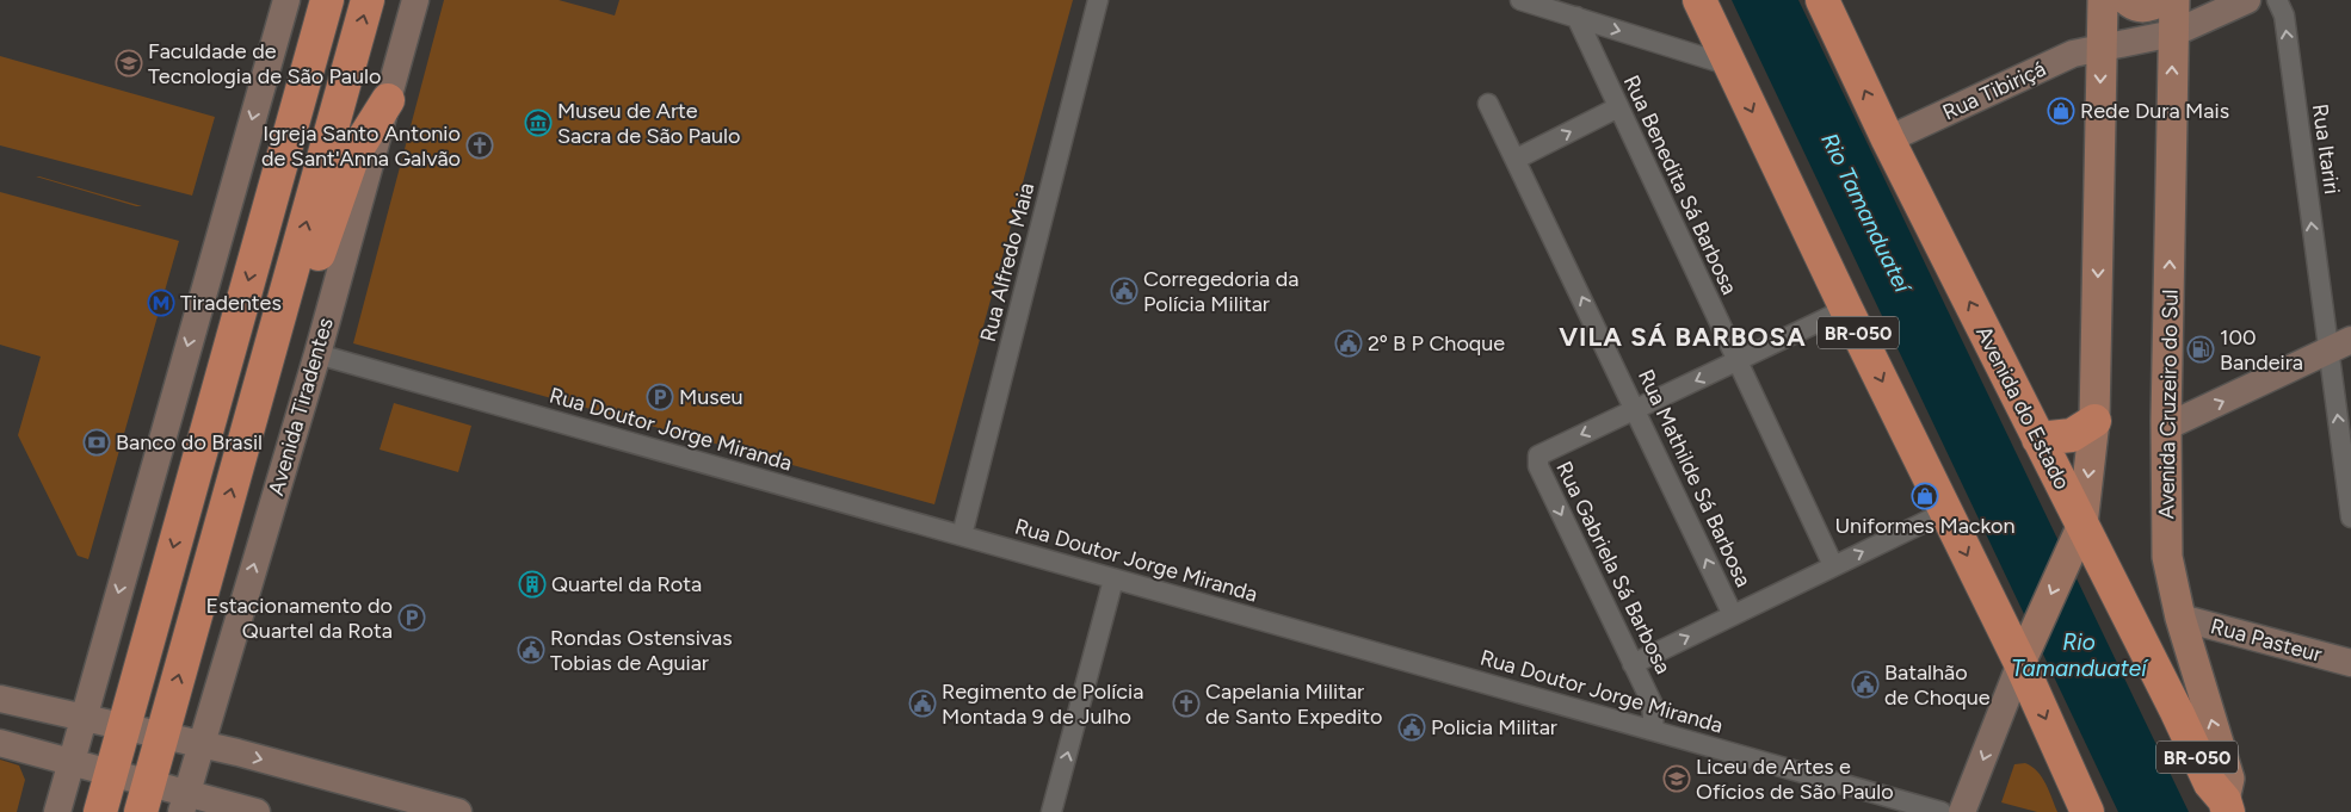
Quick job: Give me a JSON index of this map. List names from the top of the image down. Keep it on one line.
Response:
{"streets":{"highway":["BR-050","Avenida Tiradentes","Avenida do Estado"],"main road":["Rua Tibiriçá","Avenida Cruzeiro do Sul","Rua Pasteur"],"street":["Rua Itariri","Rua Benedita Sá Barbosa","Rua Alfredo Maia","Rua Doutor Jorge Miranda","Rua Mathilde Sá Barbosa","Rua Gabriela Sá Barbosa"]},"crossings":[["Rua Tibiriçá","Avenida Cruzeiro do Sul"],["Rua Tibiriçá","Avenida do Estado"],["Rua Alfredo Maia","Rua Doutor Jorge Miranda"],["Avenida Cruzeiro do Sul","Avenida do Estado"],["Avenida Cruzeiro do Sul","Rua Pasteur"],["Avenida Tiradentes","Rua Doutor Jorge Miranda"],["Rua Doutor Jorge Miranda","Rua Gabriela Sá Barbosa"],["Rua Mathilde Sá Barbosa","Rua Gabriela Sá Barbosa"]],"one_way":["Rua Itariri","Rua Mathilde Sá Barbosa"],"districts":["VILA SÁ BARBOSA"],"water":["Rio Tamanduateí"],"places":{"school or university":["Faculdade de Tecnologia de São Paulo","Liceu de Artes e Ofícios de São Paulo"],"shop":["Rede Dura Mais","Uniformes Mackon"],"museum":["Museu de Arte Sacra de São Paulo"],"church":["Igreja Santo Antonio de Sant'Anna Galvão","Capelania Militar de Santo Expedito"],"public building":["Corregedoria da Polícia Militar","2º B P Choque","Rondas Ostensivas Tobias de Aguiar","Batalhão de Choque","Regimento de Polícia Montada 9 de Julho","Policia Militar"],"metro station":["Tiradentes"],"fuel station":["100 Bandeira"],"parking":["Museu","Estacionamento do Quartel da Rota"],"bank":["Banco do Brasil"],"building":["Quartel da Rota"]}}
